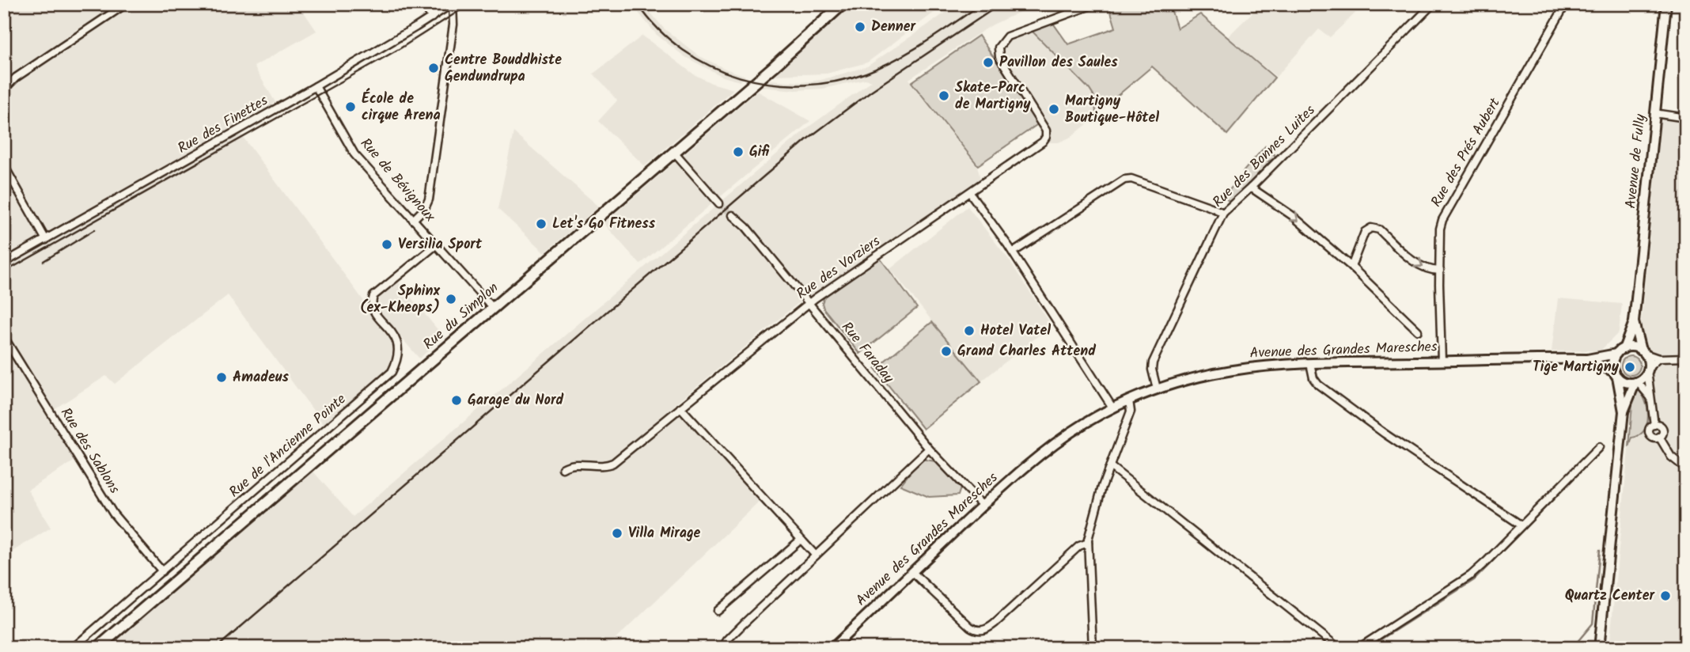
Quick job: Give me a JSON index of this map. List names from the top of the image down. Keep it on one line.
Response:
{"streets":{"main road":["Avenue de Fully","Rue du Simplon","Avenue des Grandes Maresches"],"street":["Rue des Finettes","Rue des Prés Aubert","Rue des Bonnes Luites","Rue de Bévignoux","Rue des Vorziers","Rue Faraday","Rue de l'Ancienne Pointe","Rue des Sablons"]},"crossings":[["Rue des Finettes","Rue de Bévignoux"],["Rue des Prés Aubert","Avenue des Grandes Maresches"],["Rue des Bonnes Luites","Avenue des Grandes Maresches"],["Avenue de Fully","Avenue des Grandes Maresches"],["Rue de Bévignoux","Rue du Simplon"],["Rue de Bévignoux","Rue de l'Ancienne Pointe"],["Rue des Vorziers","Rue Faraday"],["Avenue des Grandes Maresches","Rue Faraday"],["Rue de l'Ancienne Pointe","Rue des Sablons"]],"places":["Denner","Pavillon des Saules","Centre Bouddhiste Gendundrupa","Skate-Parc de Martigny","École de cirque Arena","Martigny Boutique-Hôtel","Gifi","Let's Go Fitness","Versilia Sport","Sphinx (ex-Kheops)","Hotel Vatel","Grand Charles Attend","Tige Martigny","Amadeus","Garage du Nord","Villa Mirage","Quartz Center"]}
